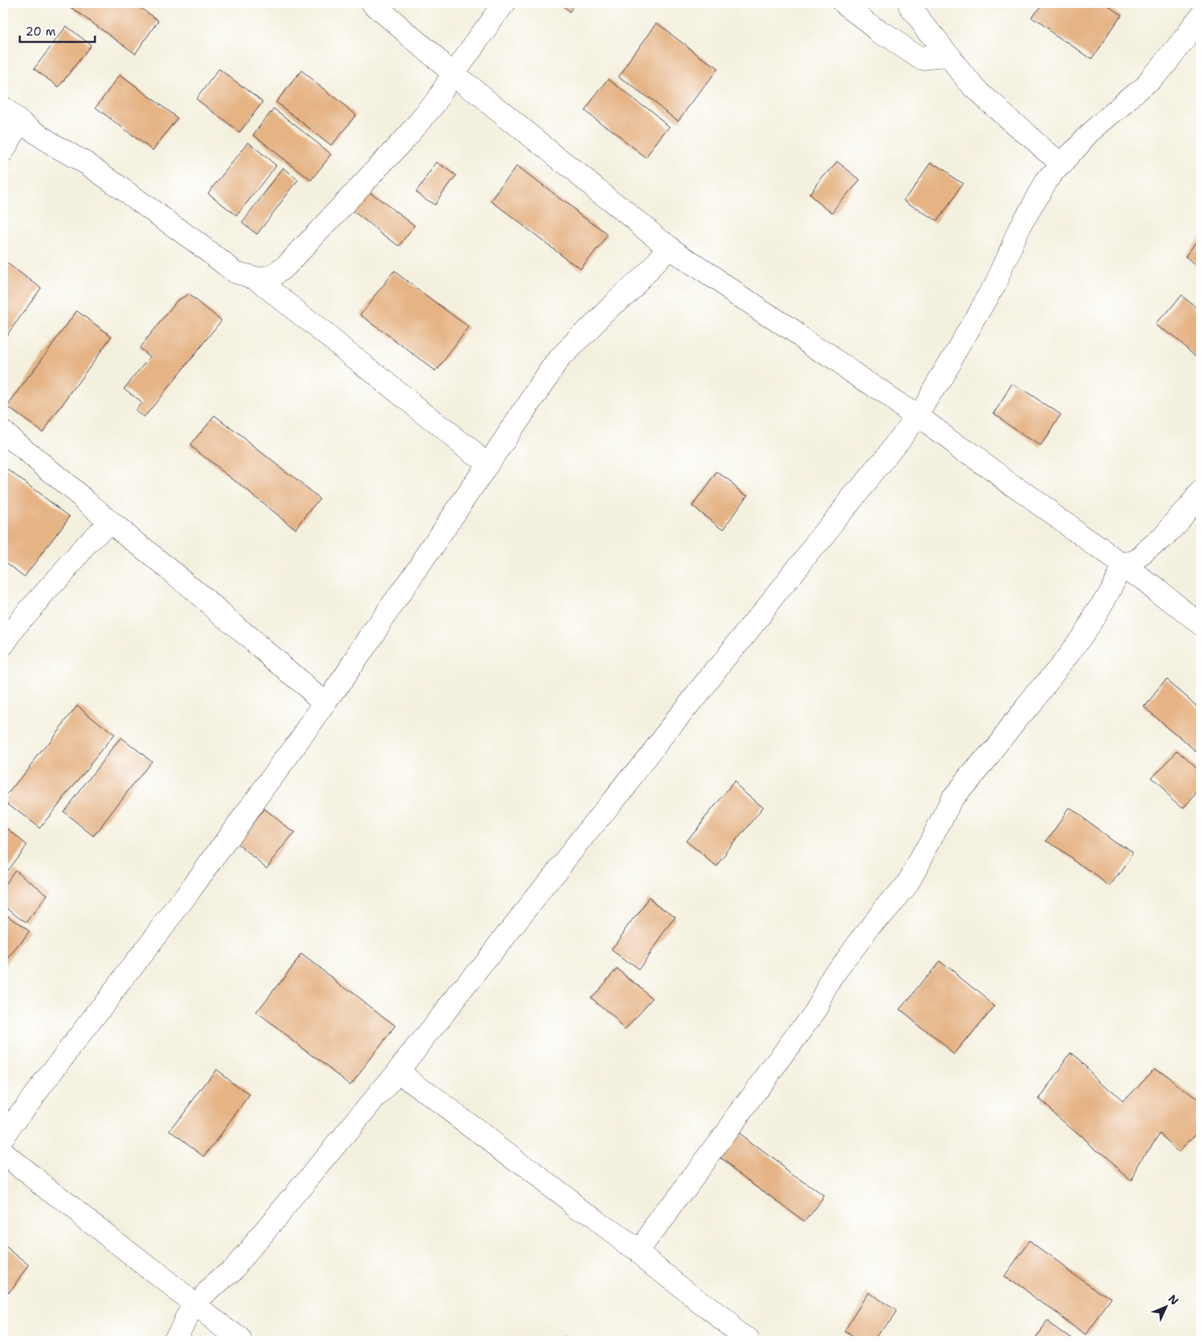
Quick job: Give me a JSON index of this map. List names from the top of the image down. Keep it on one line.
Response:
{"scale_bar":"20 m","north":"top right"}
